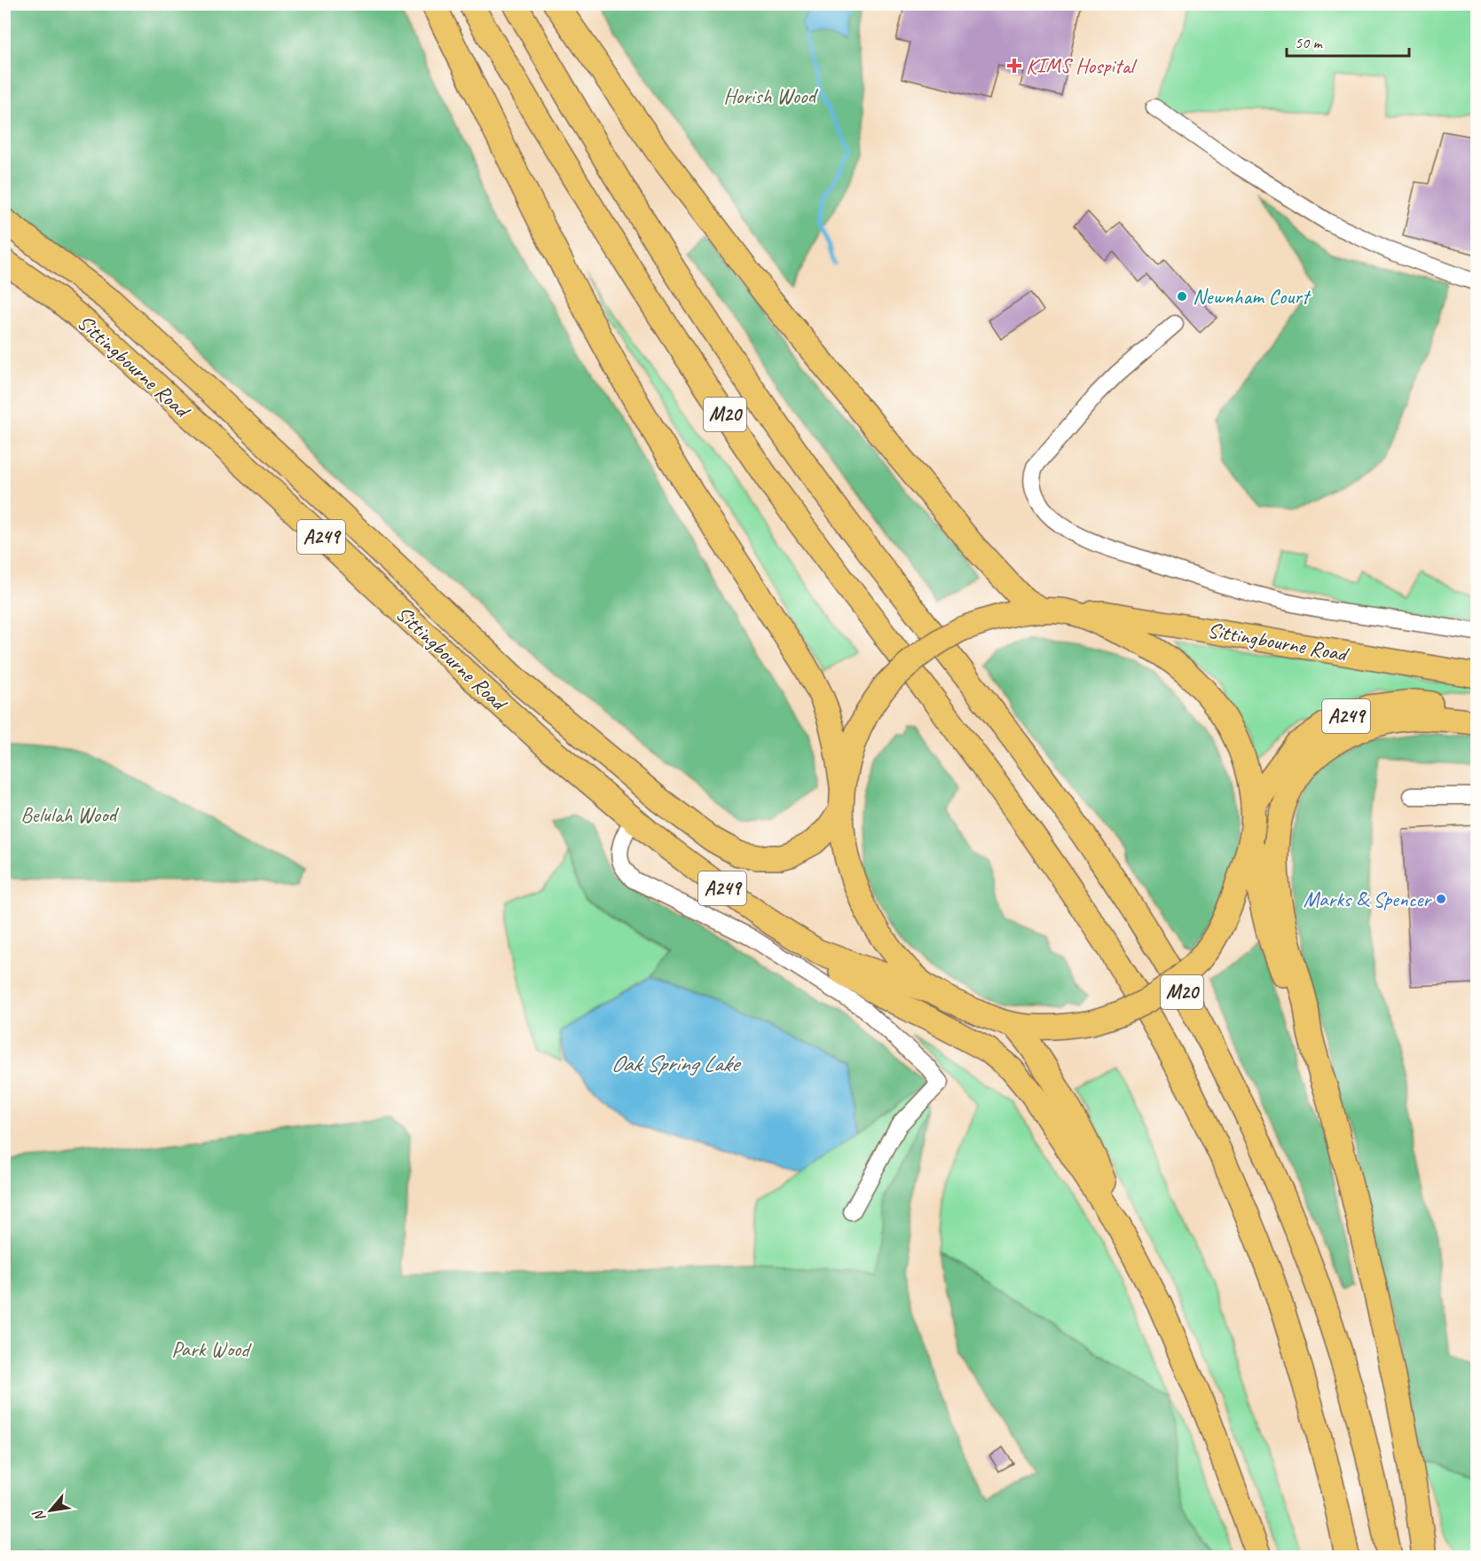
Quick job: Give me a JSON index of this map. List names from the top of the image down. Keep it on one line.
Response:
{"streets":{"highway":["Sittingbourne Road","M20","A249"]},"water":["Oak Spring Lake"],"parks":["Horish Wood","Belulah Wood","Park Wood"],"places":{"health":["KIMS Hospital"],"other":["Newnham Court","Marks & Spencer"]},"scale_bar":"50 m","north":"bottom left"}
